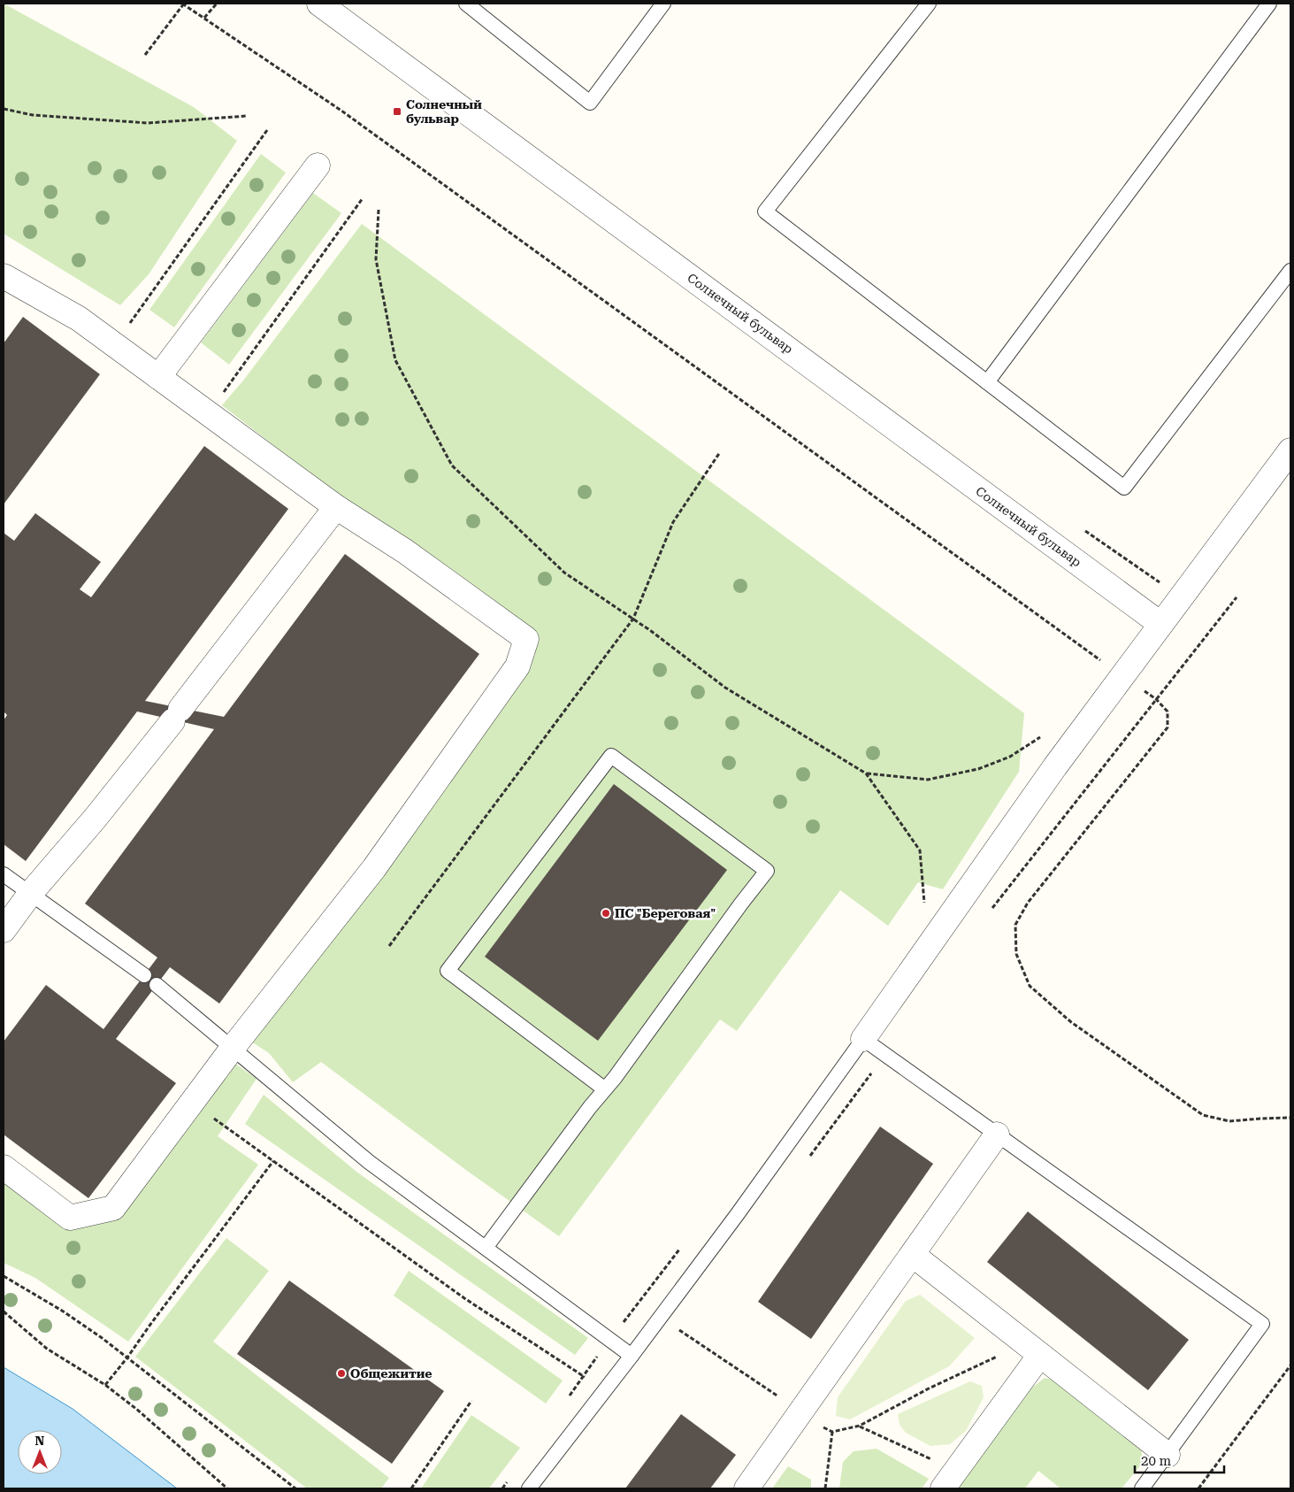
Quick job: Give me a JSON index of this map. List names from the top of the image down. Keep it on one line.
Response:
{"streets":{"street":["Солнечный бульвар"]},"places":{"transit":["Солнечный бульвар"],"other":["ПС \"Береговая\"","Общежитие"]},"scale_bar":"20 m","north":"top"}
